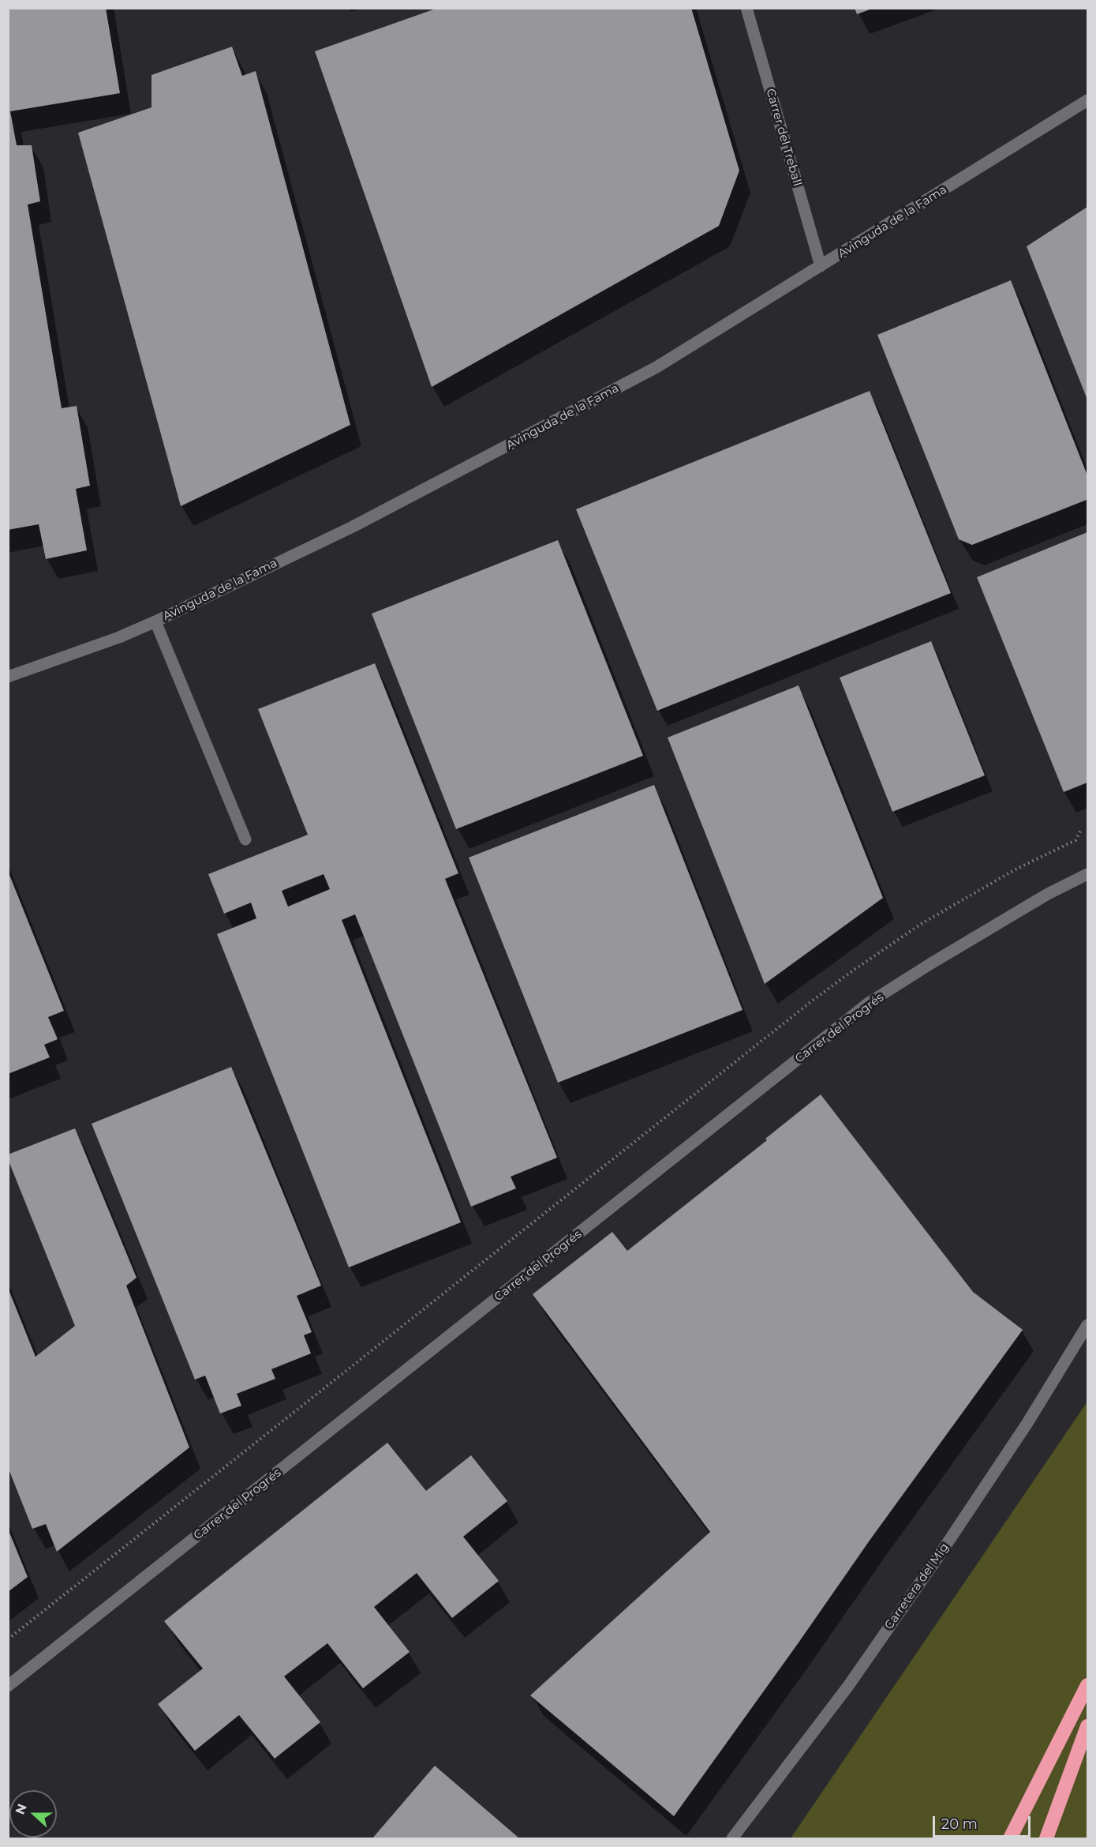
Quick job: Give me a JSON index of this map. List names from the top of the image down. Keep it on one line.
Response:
{"streets":{"street":["Carrer del Treball","Avinguda de la Fama","Carrer del Progrés","Carretera del Mig"]},"crossings":[["Carrer del Treball","Avinguda de la Fama"]],"scale_bar":"20 m","north":"left"}
